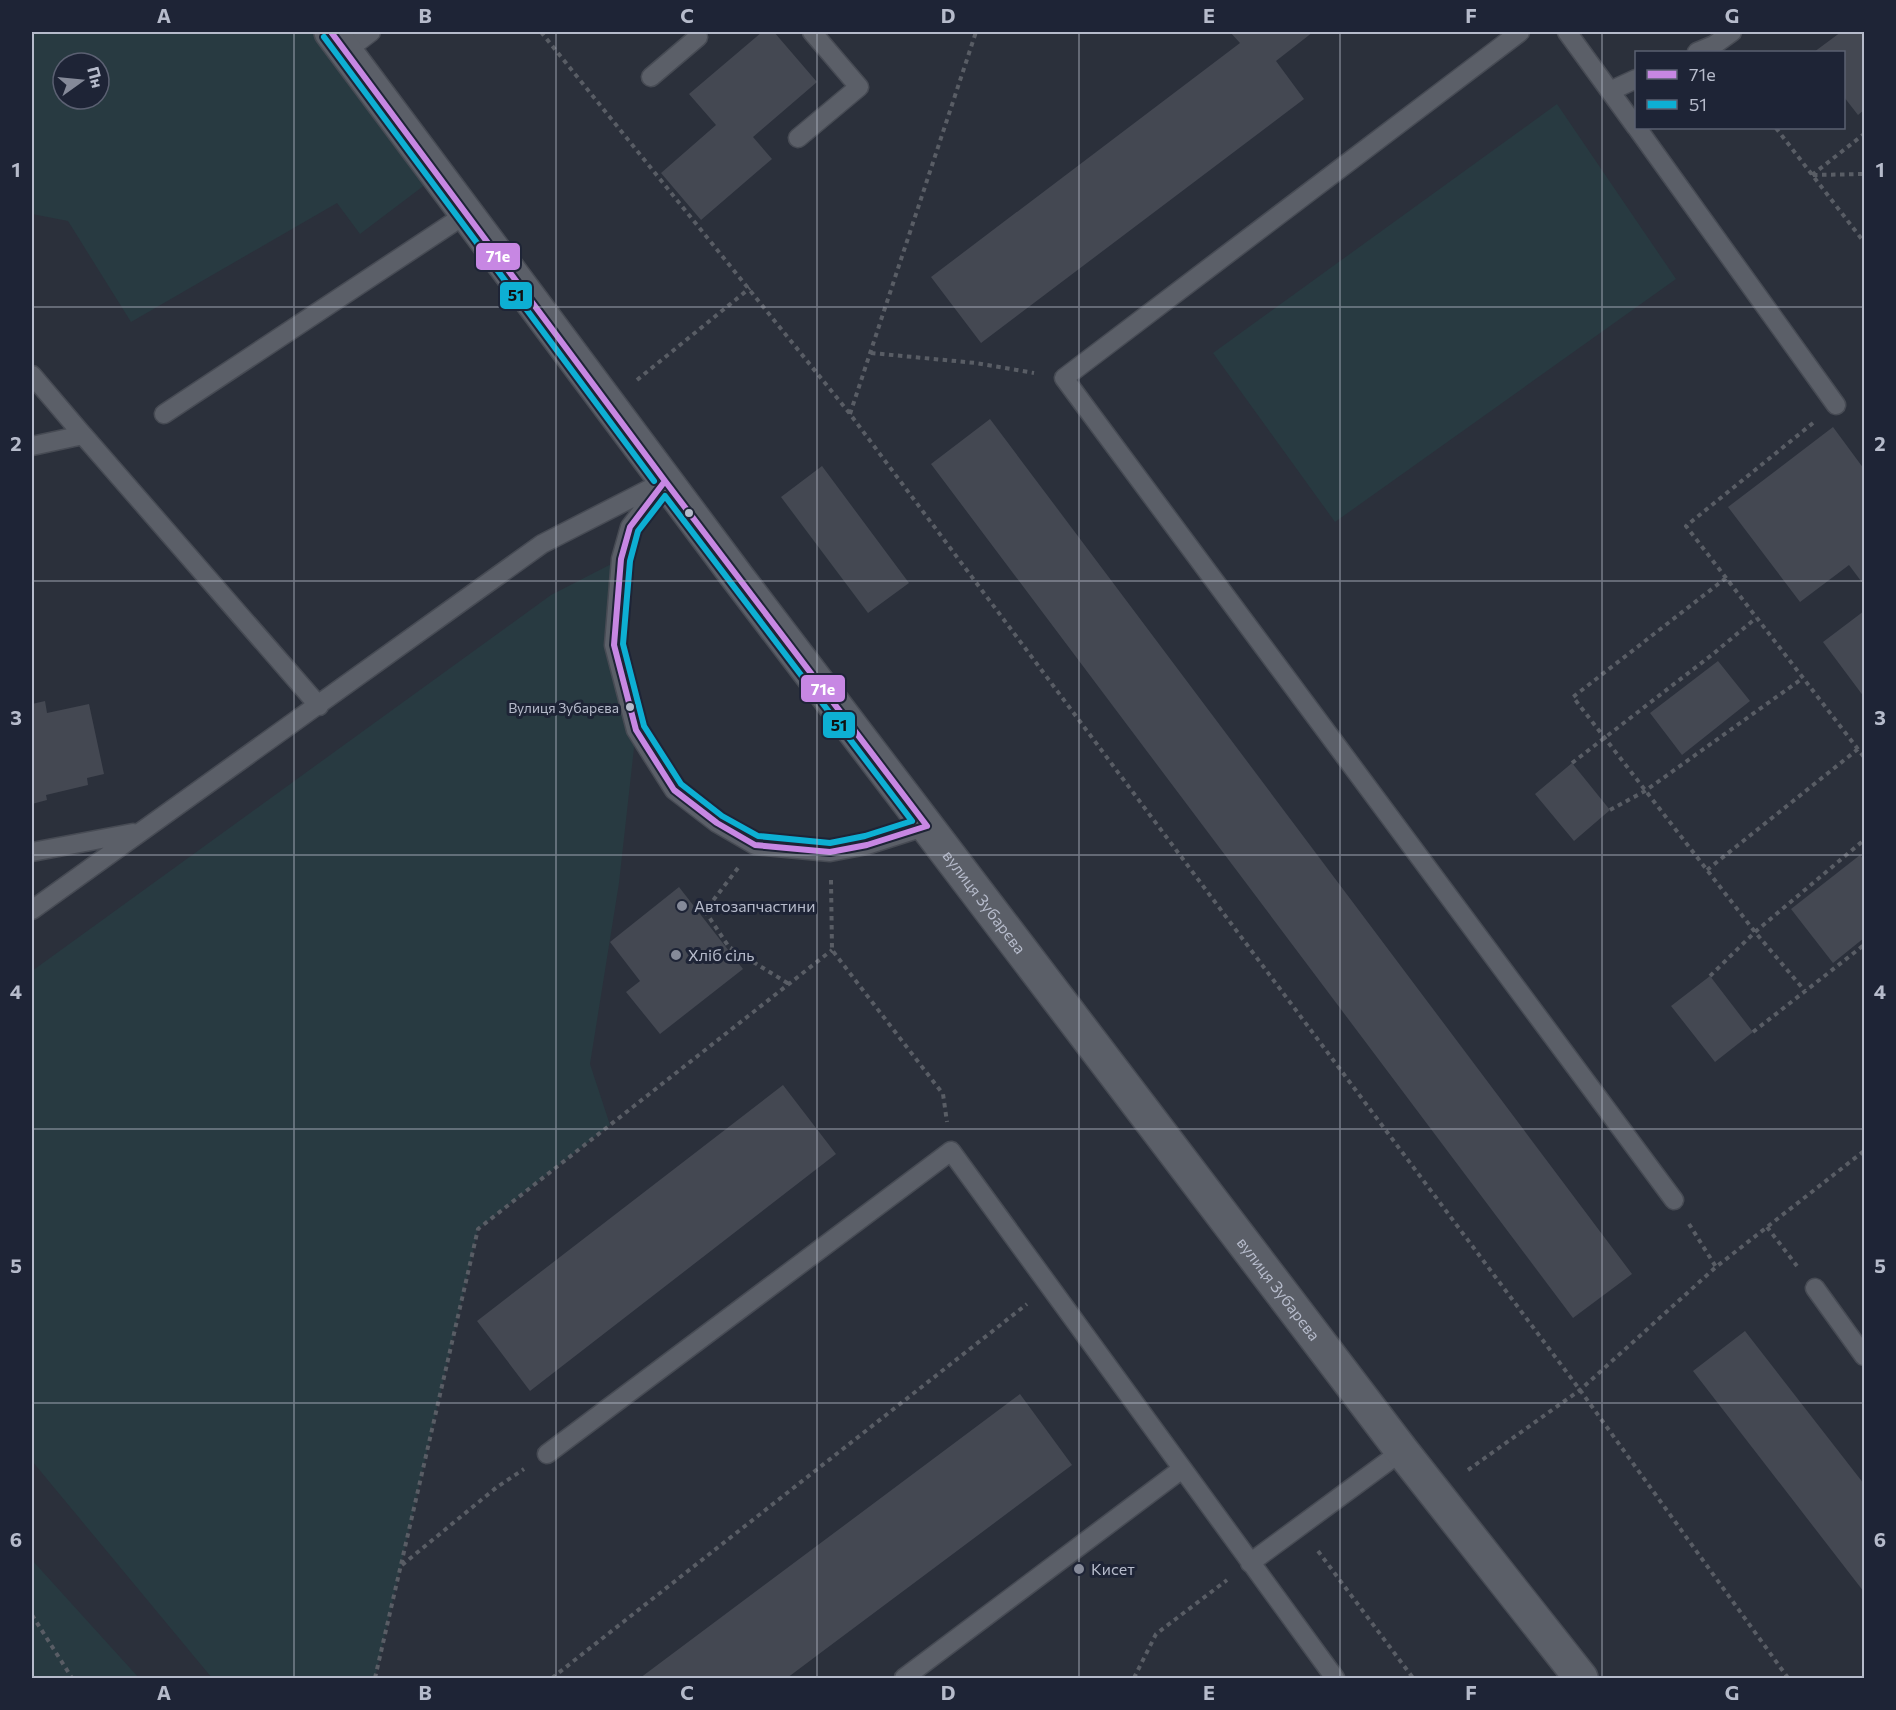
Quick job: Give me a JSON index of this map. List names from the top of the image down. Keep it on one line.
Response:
{"streets":{"street":["вулиця Зубарєва"]},"places":["Вулиця Зубарєва","Автозапчастини","Хліб сіль","Кисет"],"lines":["transit line 71е","transit line 51"],"legend":["71е","51"],"north":"right","grid":{"columns":["A","B","C","D","E","F","G"],"rows":["1","2","3","4","5","6"]}}
